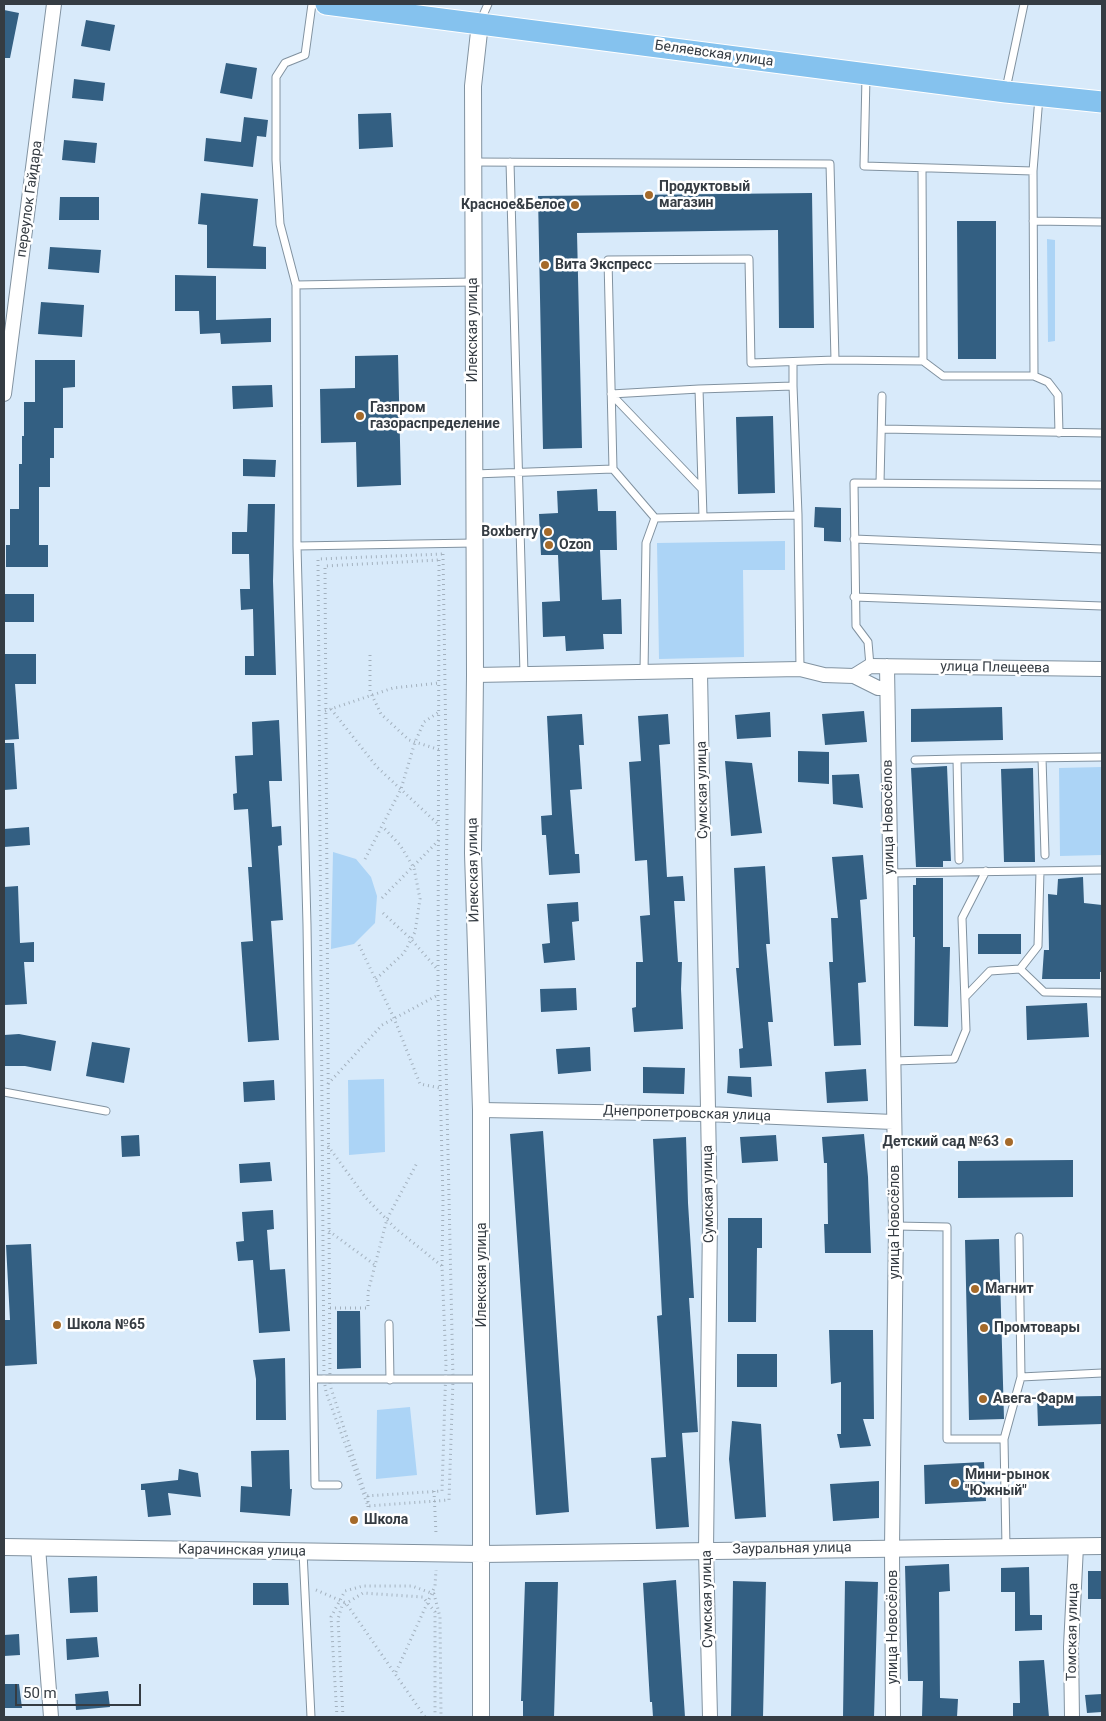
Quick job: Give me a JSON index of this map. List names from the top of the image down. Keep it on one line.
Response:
{"streets":{"main road":["Беляевская улица"],"street":["переулок Гайдара","Илекская улица","улица Плещеева","Сумская улица","улица Новосёлов","Днепропетровская улица","Зауральная улица","Карачинская улица","Томская улица"]},"crossings":[["Беляевская улица","Илекская улица"],["Илекская улица","Днепропетровская улица"],["Илекская улица","Зауральная улица"],["Илекская улица","Карачинская улица"],["улица Плещеева","улица Новосёлов"],["Сумская улица","Днепропетровская улица"],["Сумская улица","Зауральная улица"],["улица Новосёлов","Днепропетровская улица"],["улица Новосёлов","Зауральная улица"],["Зауральная улица","Карачинская улица"],["Зауральная улица","Томская улица"]],"places":["Продуктовый магазин","Красное&Белое","Вита Экспресс","Газпром газораспределение","Boxberry","Ozon","Детский сад №63","Магнит","Школа №65","Промтовары","Авега-Фарм","Мини-рынок \"Южный\"","Школа"],"scale_bar":"50 m"}
